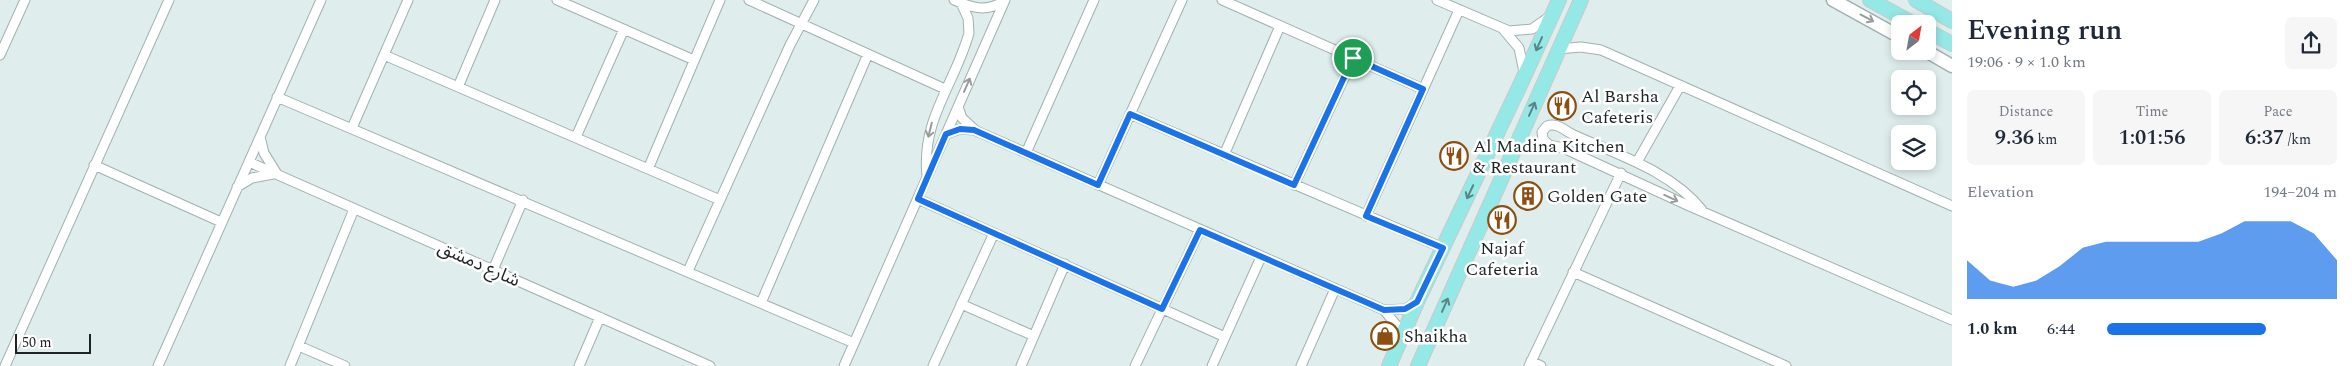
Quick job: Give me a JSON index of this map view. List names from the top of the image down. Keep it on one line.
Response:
{"streets":{"street":["شارع دمشق"]},"places":{"restaurant":["Al Barsha Cafeteris","Al Madina Kitchen & Restaurant","Najaf Cafeteria"],"building":["Golden Gate"],"shop":["Shaikha"]},"scale_bar":"50 m","north":"top right","page":{"heading":["Evening run","19:06 · 9 × 1.0 km"],"stats":[["Distance","9.36 km"],["Time","1:01:56"],["Pace","6:37 /km"]],"chart":["Elevation","194–204 m"],"list":[{"name":"1.0 km","note":"6:44"}],"scale":"50 m"}}
